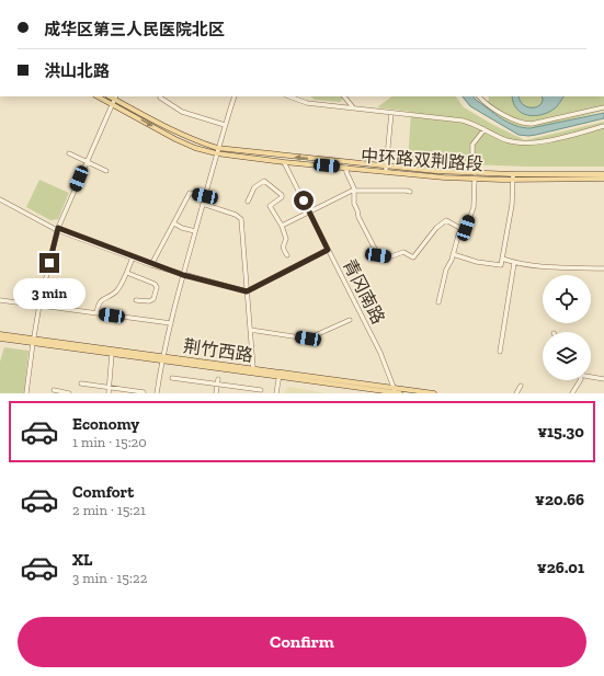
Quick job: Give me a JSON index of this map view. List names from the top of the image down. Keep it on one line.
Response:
{"streets":{"main road":["中环路双荆路段","荆竹西路"],"street":["青冈南路"]},"crossings":[["中环路双荆路段","青冈南路"],["青冈南路","荆竹西路"]],"page":{"banner":["成华区第三人民医院北区","洪山北路"],"bubble":"3 min","list":[{"name":"Economy","note":"1 min · 15:20","value":"¥15.30"},{"name":"Comfort","note":"2 min · 15:21","value":"¥20.66"},{"name":"XL","note":"3 min · 15:22","value":"¥26.01"}],"buttons":"Confirm"}}
